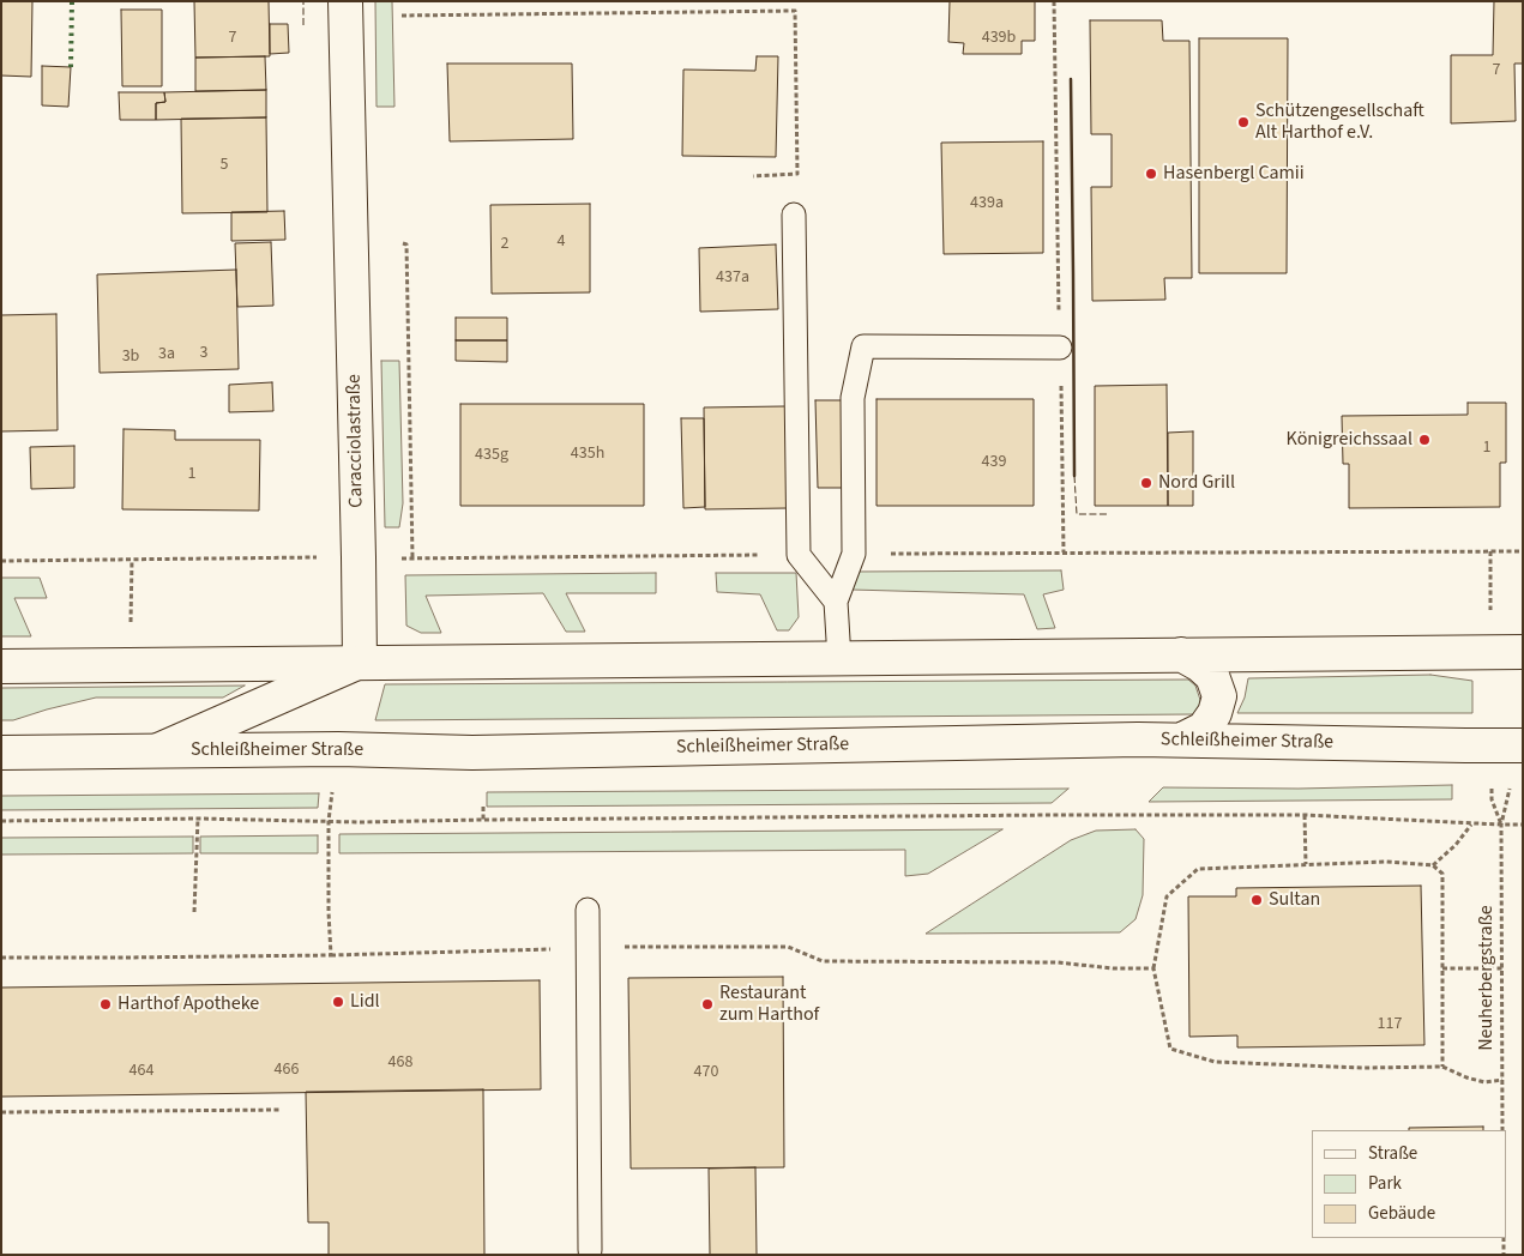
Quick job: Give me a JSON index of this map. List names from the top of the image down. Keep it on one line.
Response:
{"streets":{"main road":["Caracciolastraße","Schleißheimer Straße"],"path":["Neuherbergstraße"]},"places":["Schützengesellschaft Alt Harthof e.V.","Hasenbergl Camii","Königreichssaal","Nord Grill","Sultan","Lidl","Harthof Apotheke","Restaurant zum Harthof"],"house_numbers":["7","439b","7","5","439a","4","2","437a","3","3a","3b","1","435h","435g","439","1","117","468","466","464","470"],"legend":["Straße","Park","Gebäude"]}
